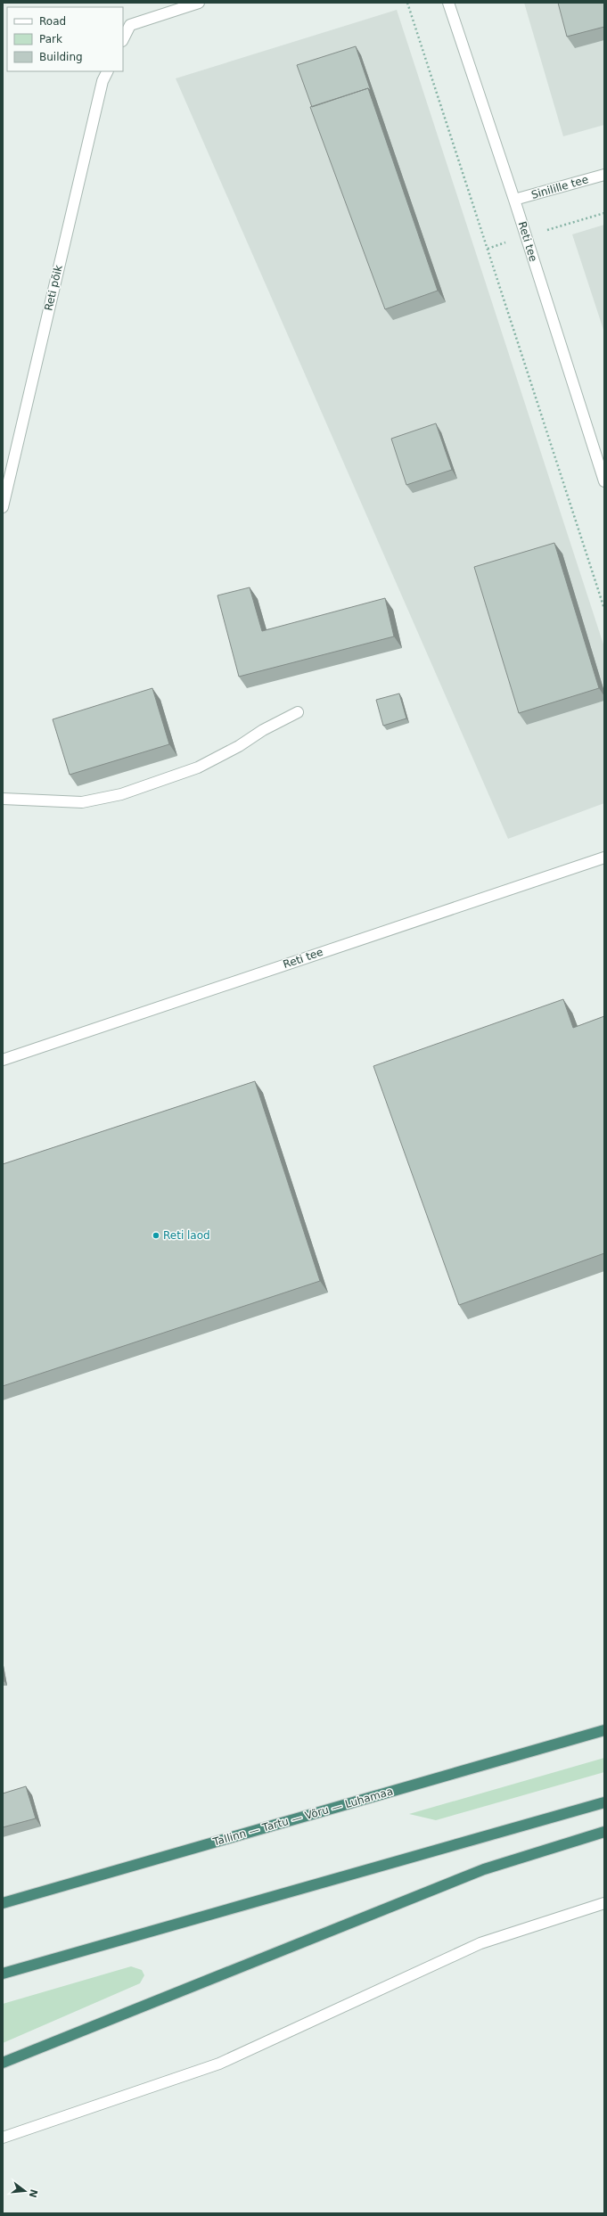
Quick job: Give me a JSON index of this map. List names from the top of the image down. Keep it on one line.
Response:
{"streets":{"highway":["Tallinn — Tartu — Võru — Luhamaa"],"street":["Sinilille tee","Reti tee","Reti põik"]},"crossings":[["Sinilille tee","Reti tee"]],"places":["Reti laod"],"legend":["Road","Park","Building"],"north":"right"}
